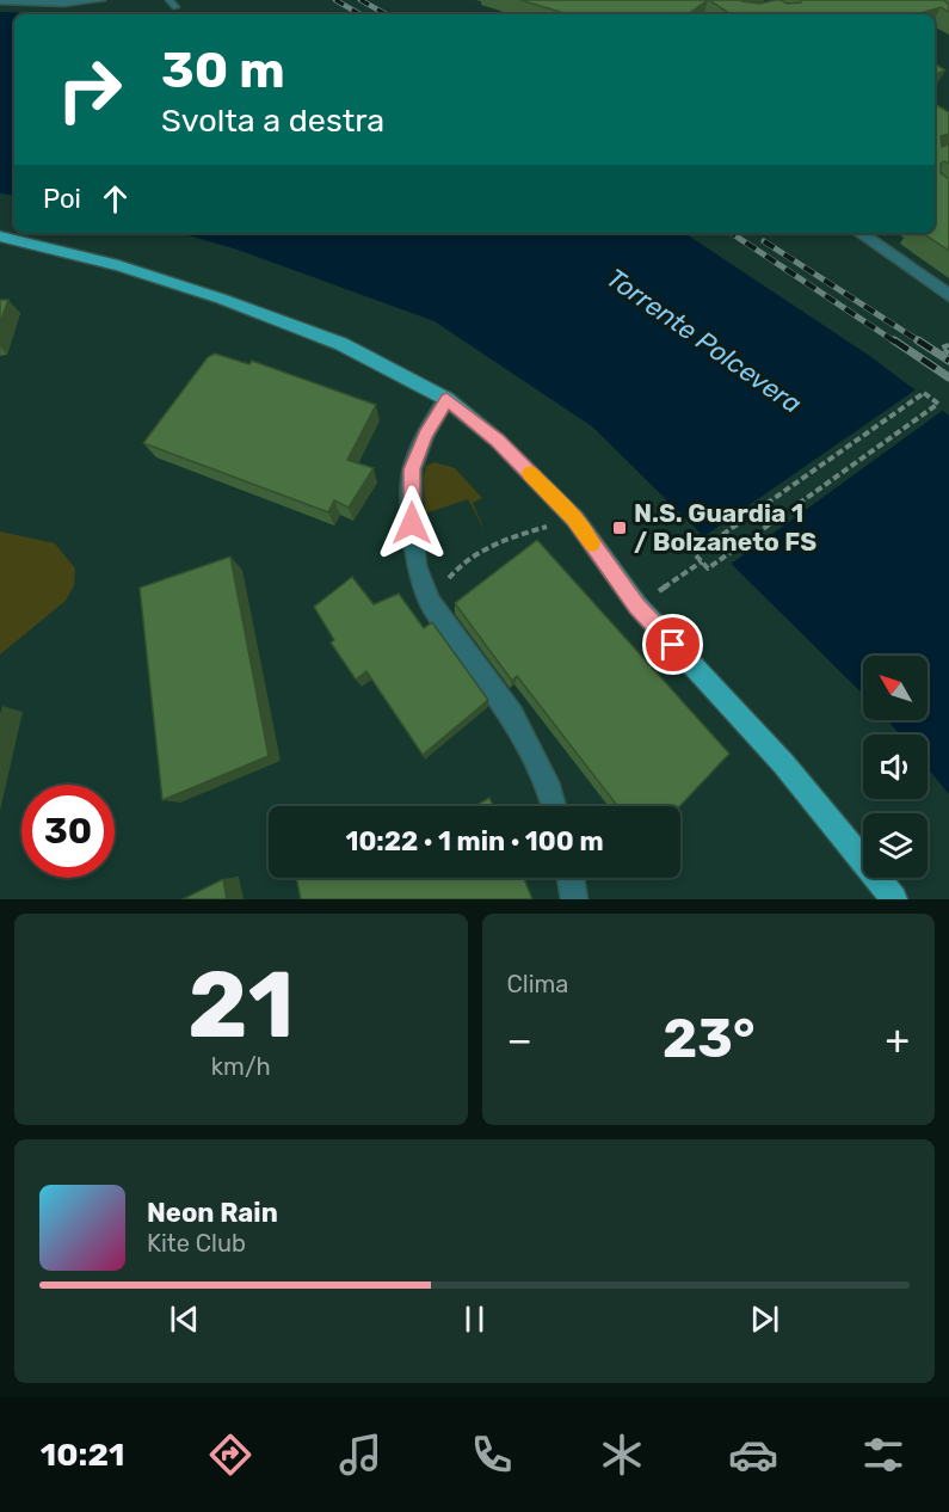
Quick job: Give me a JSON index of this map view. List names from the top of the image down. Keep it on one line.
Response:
{"water":["Torrente Polcevera"],"places":{"transit":["N.S. Guardia 1 / Bolzaneto FS"]},"north":"top left","page":{"turn":["30 m","Svolta a destra"],"then":"Poi","limit":"30","trip":"10:22 · 1 min · 100 m","tile":[["21","km/h"],"Clima"],"heat":["−","23°","+"],"song":["Neon Rain","Kite Club"],"tabs":"10:21"}}
